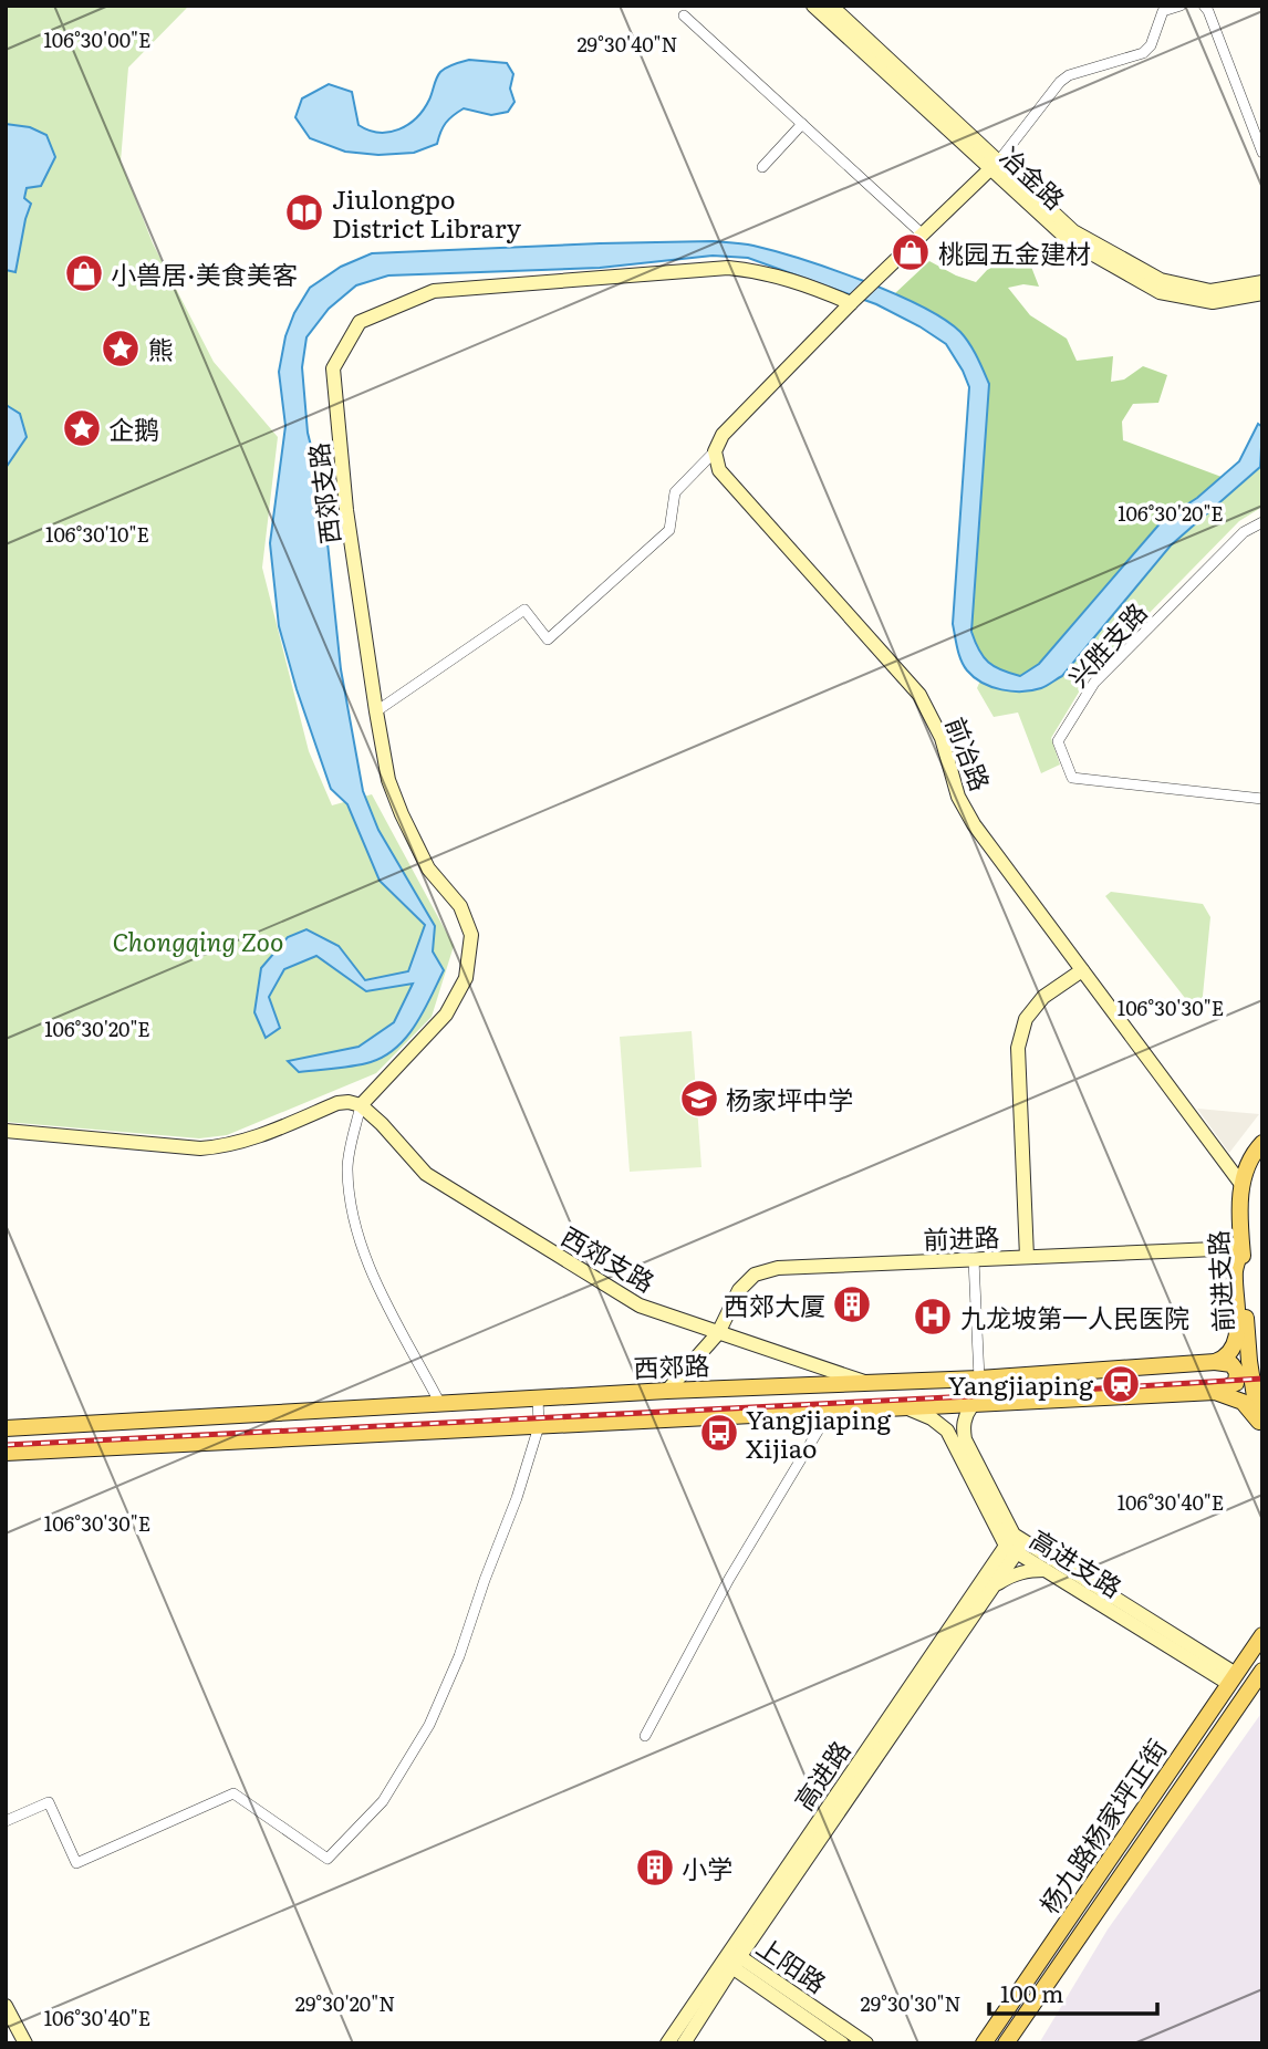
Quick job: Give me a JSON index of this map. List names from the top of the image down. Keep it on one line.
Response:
{"streets":{"main road":["前进支路","西郊路","杨九路杨家坪正街"],"street":["冶金路","西郊支路","兴胜支路","前冶路","前进路","高进支路","高进路","上阳路"]},"crossings":[["西郊支路","前进路"],["西郊支路","西郊路"],["前冶路","前进支路"],["前进路","前进支路"],["前进路","西郊路"],["高进支路","高进路"],["高进支路","杨九路杨家坪正街"],["高进路","上阳路"]],"parks":["Chongqing Zoo"],"places":{"library":["Jiulongpo District Library"],"shop":["桃园五金建材","小兽居·美食美客"],"place":["熊","企鹅"],"school or university":["杨家坪中学"],"building":["西郊大厦","小学"],"hospital":["九龙坡第一人民医院"],"station":["Yangjiaping"],"bus stop":["Yangjiaping Xijiao"]},"scale_bar":"100 m","coordinates":["106°30'00\"E","29°30'40\"N","106°30'20\"E","106°30'10\"E","106°30'30\"E","106°30'40\"E","29°30'20\"N","29°30'30\"N"]}
